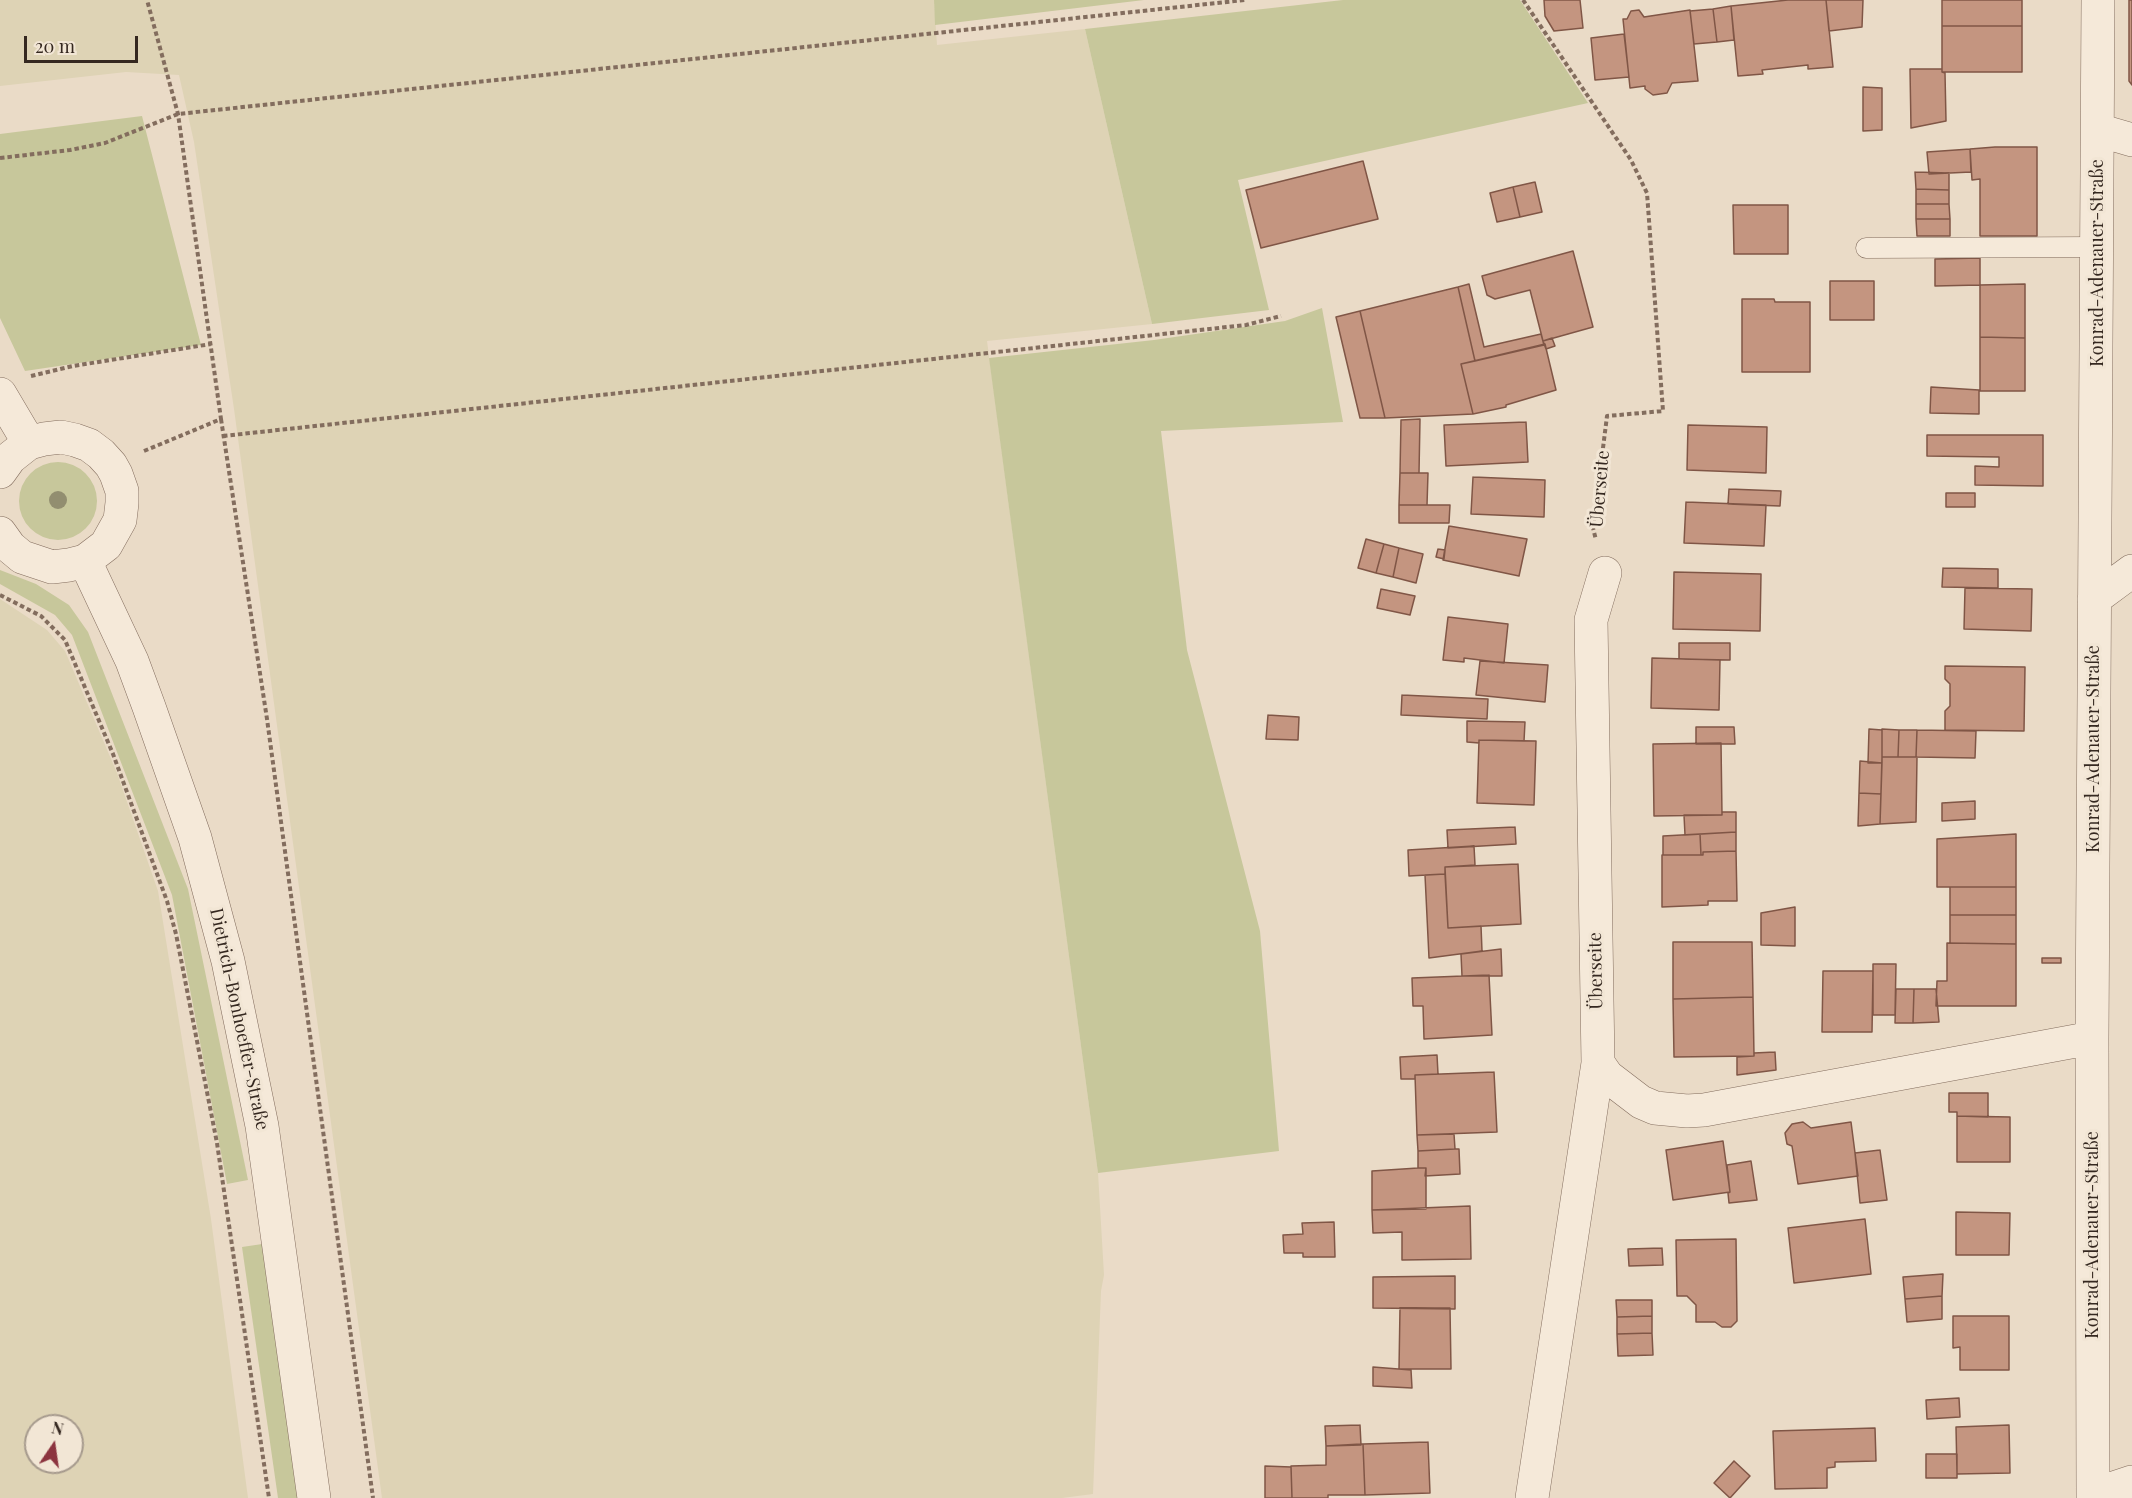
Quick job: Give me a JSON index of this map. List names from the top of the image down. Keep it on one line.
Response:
{"streets":{"street":["Konrad-Adenauer-Straße","Überseite","Dietrich-Bonhoeffer-Straße"]},"scale_bar":"20 m","north":"top"}
